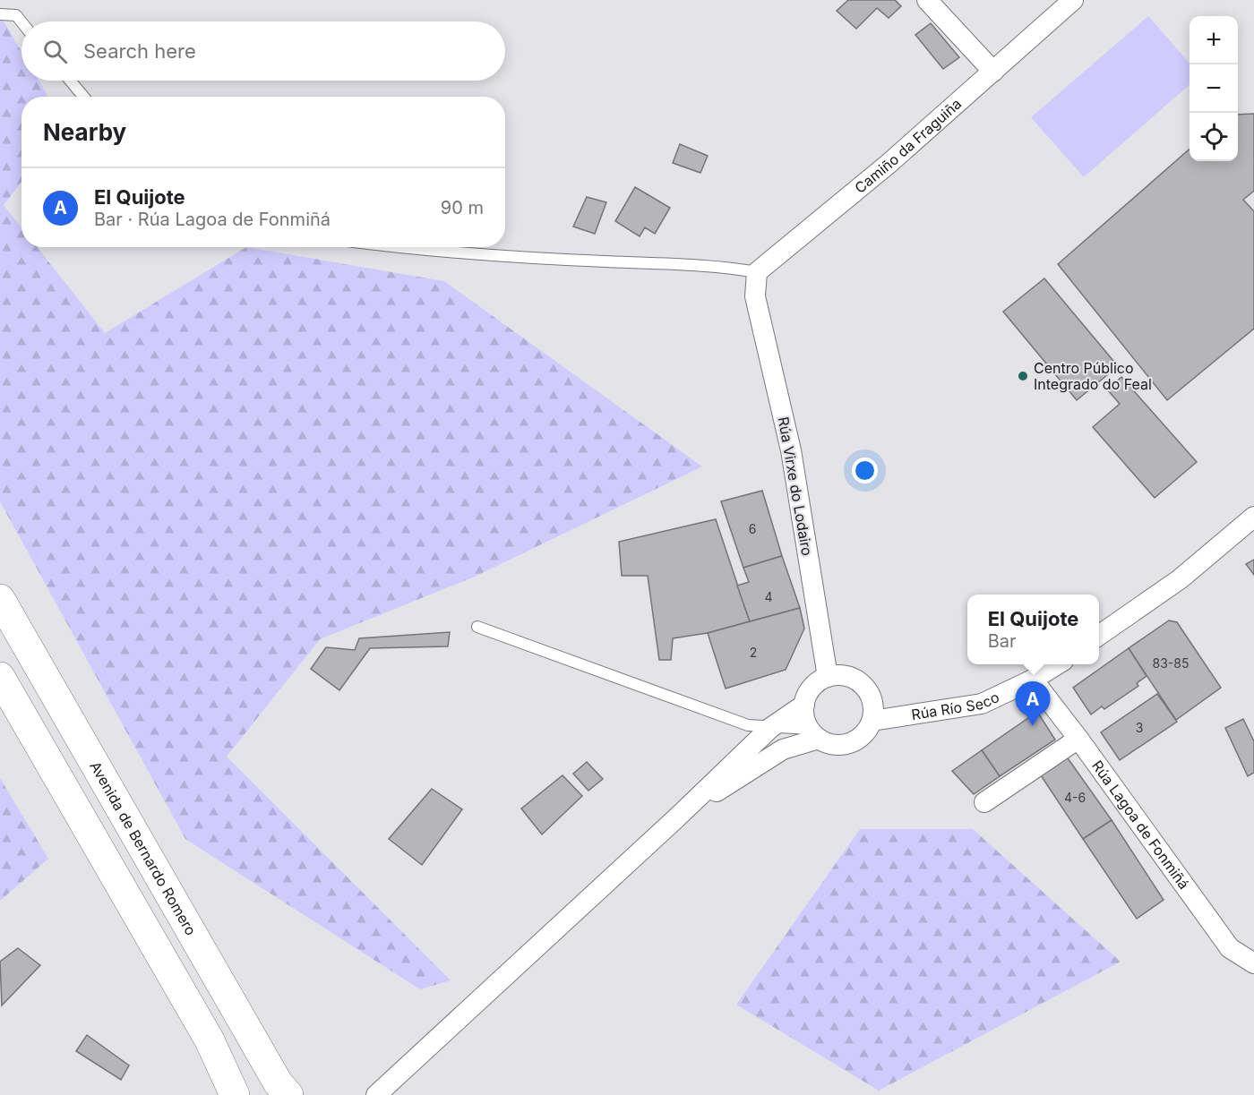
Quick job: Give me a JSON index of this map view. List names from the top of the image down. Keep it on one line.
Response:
{"streets":{"highway":["Avenida de Bernardo Romero"],"street":["Camiño da Fraguiña","Rúa Virxe do Lodairo","Rúa Río Seco","Rúa Lagoa de Fonmiñá"]},"crossings":[["Camiño da Fraguiña","Rúa Virxe do Lodairo"],["Rúa Virxe do Lodairo","Rúa Río Seco"],["Rúa Río Seco","Rúa Lagoa de Fonmiñá"]],"places":["Centro Público Integrado do Feal"],"house_numbers":["6","4","2","83-85","3","4-6"],"page":{"map_buttons":["+","−"],"search":"Search here","heading":"Nearby","list":[{"mark":"A","name":"El Quijote","note":"Bar · Rúa Lagoa de Fonmiñá","value":"90 m"}],"popup":["El Quijote","Bar"],"pins":"A"}}
